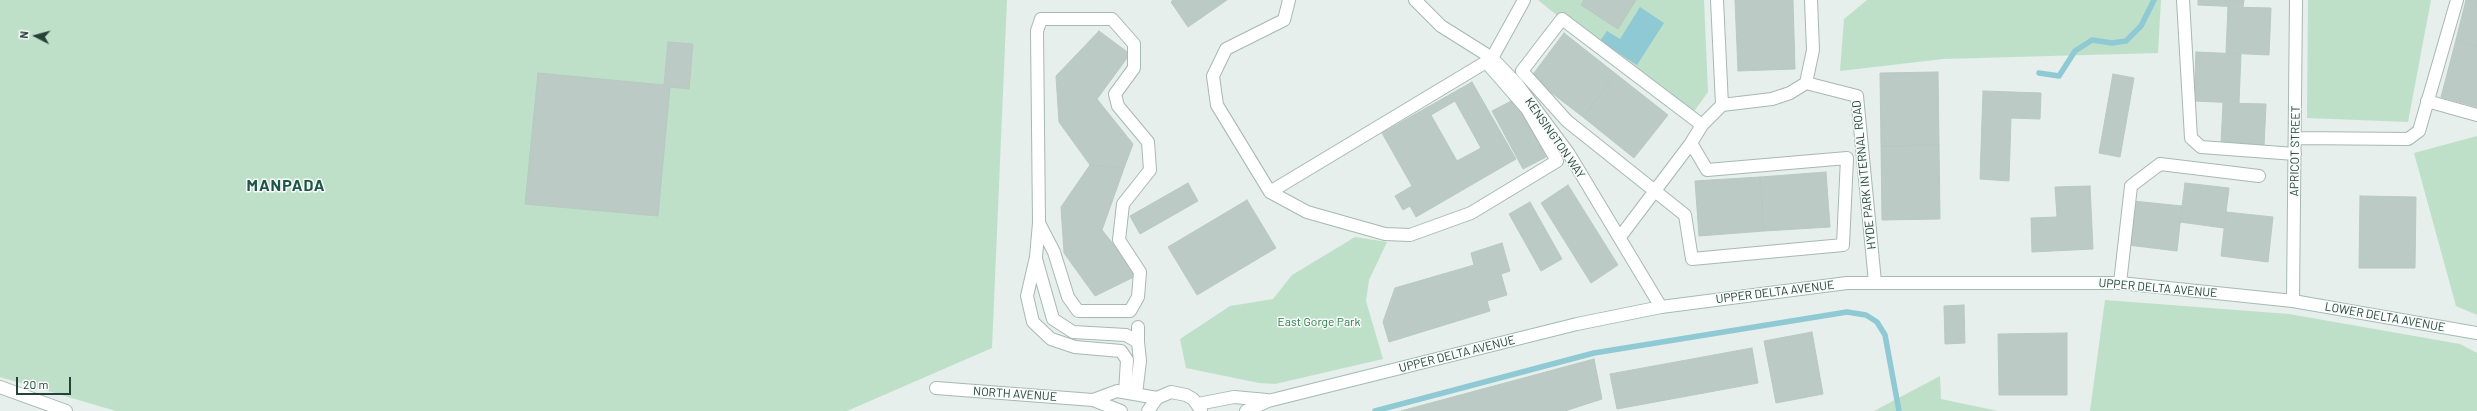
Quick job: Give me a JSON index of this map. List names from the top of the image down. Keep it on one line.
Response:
{"streets":{"street":["KENSINGTON WAY","APRICOT STREET","HYDE PARK INTERNAL ROAD","UPPER DELTA AVENUE","LOWER DELTA AVENUE","NORTH AVENUE"]},"crossings":[["KENSINGTON WAY","UPPER DELTA AVENUE"],["APRICOT STREET","UPPER DELTA AVENUE"],["APRICOT STREET","LOWER DELTA AVENUE"],["HYDE PARK INTERNAL ROAD","UPPER DELTA AVENUE"],["UPPER DELTA AVENUE","LOWER DELTA AVENUE"]],"districts":["MANPADA"],"parks":["East Gorge Park"],"scale_bar":"20 m","north":"left"}
